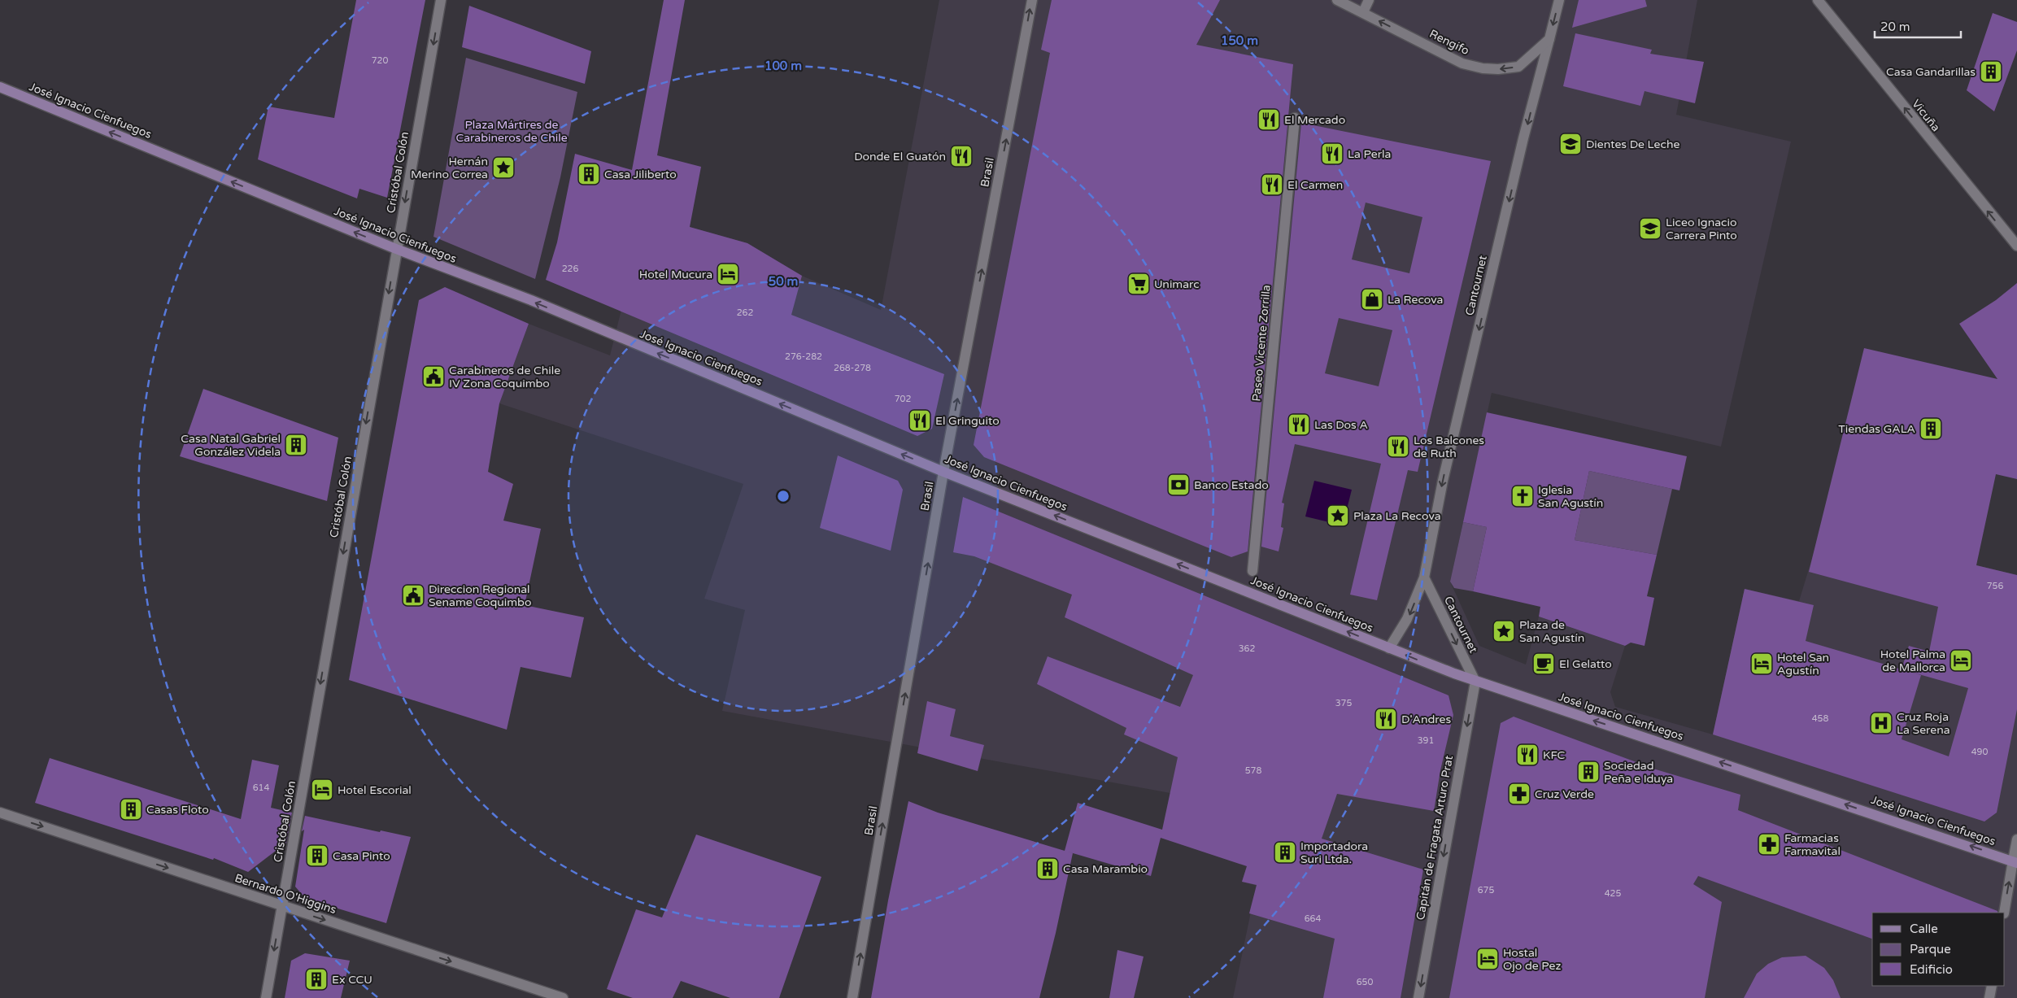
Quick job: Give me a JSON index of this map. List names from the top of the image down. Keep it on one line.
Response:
{"streets":{"main road":["José Ignacio Cienfuegos"],"street":["Rengifo","Vicuña","Cristóbal Colón","Brasil","Cantournet","Paseo Vicente Zorrilla","Capitán de Fragata Arturo Prat","Bernardo O'Higgins"]},"crossings":[["Rengifo","Cantournet"],["José Ignacio Cienfuegos","Cristóbal Colón"],["José Ignacio Cienfuegos","Brasil"],["José Ignacio Cienfuegos","Cantournet"],["José Ignacio Cienfuegos","Capitán de Fragata Arturo Prat"],["Cristóbal Colón","Bernardo O'Higgins"],["Cantournet","Capitán de Fragata Arturo Prat"]],"one_way":["Rengifo","José Ignacio Cienfuegos","Vicuña","Cristóbal Colón","Brasil","Cantournet","Capitán de Fragata Arturo Prat","Bernardo O'Higgins"],"parks":["Plaza Mártires de Carabineros de Chile"],"places":{"building":["Casa Gandarillas","Casa Jiliberto","Tiendas GALA","Casa Natal Gabriel González Videla","Sociedad Peña e Iduya","Casas Floto","Importadora Suri Ltda.","Casa Pinto","Casa Marambio","Ex CCU"],"restaurant":["El Mercado","La Perla","Donde El Guatón","El Carmen","El Gringuito","Las Dos A","Los Balcones de Ruth","D'Andres","KFC"],"school or university":["Dientes De Leche","Liceo Ignacio Carrera Pinto"],"place":["Hernán Merino Correa","Plaza La Recova","Plaza de San Agustín"],"hotel":["Hotel Mucura","Hotel Palma de Mallorca","Hotel San Agustín","Hotel Escorial","Hostal Ojo de Pez"],"supermarket":["Unimarc"],"shop":["La Recova"],"public building":["Carabineros de Chile IV Zona Coquimbo","Direccion Regional Sename Coquimbo"],"bank":["Banco Estado"],"church":["Iglesia San Agustín"],"cafe":["El Gelatto"],"hospital":["Cruz Roja La Serena"],"pharmacy":["Cruz Verde","Farmacias Farmavital"]},"house_numbers":["720","226","262","276-282","268-278","702","756","362","375","458","391","490","578","614","675","425","664","650"],"legend":["Calle","Parque","Edificio"],"scale_bar":"20 m","rings":["150 m","100 m","50 m"]}
